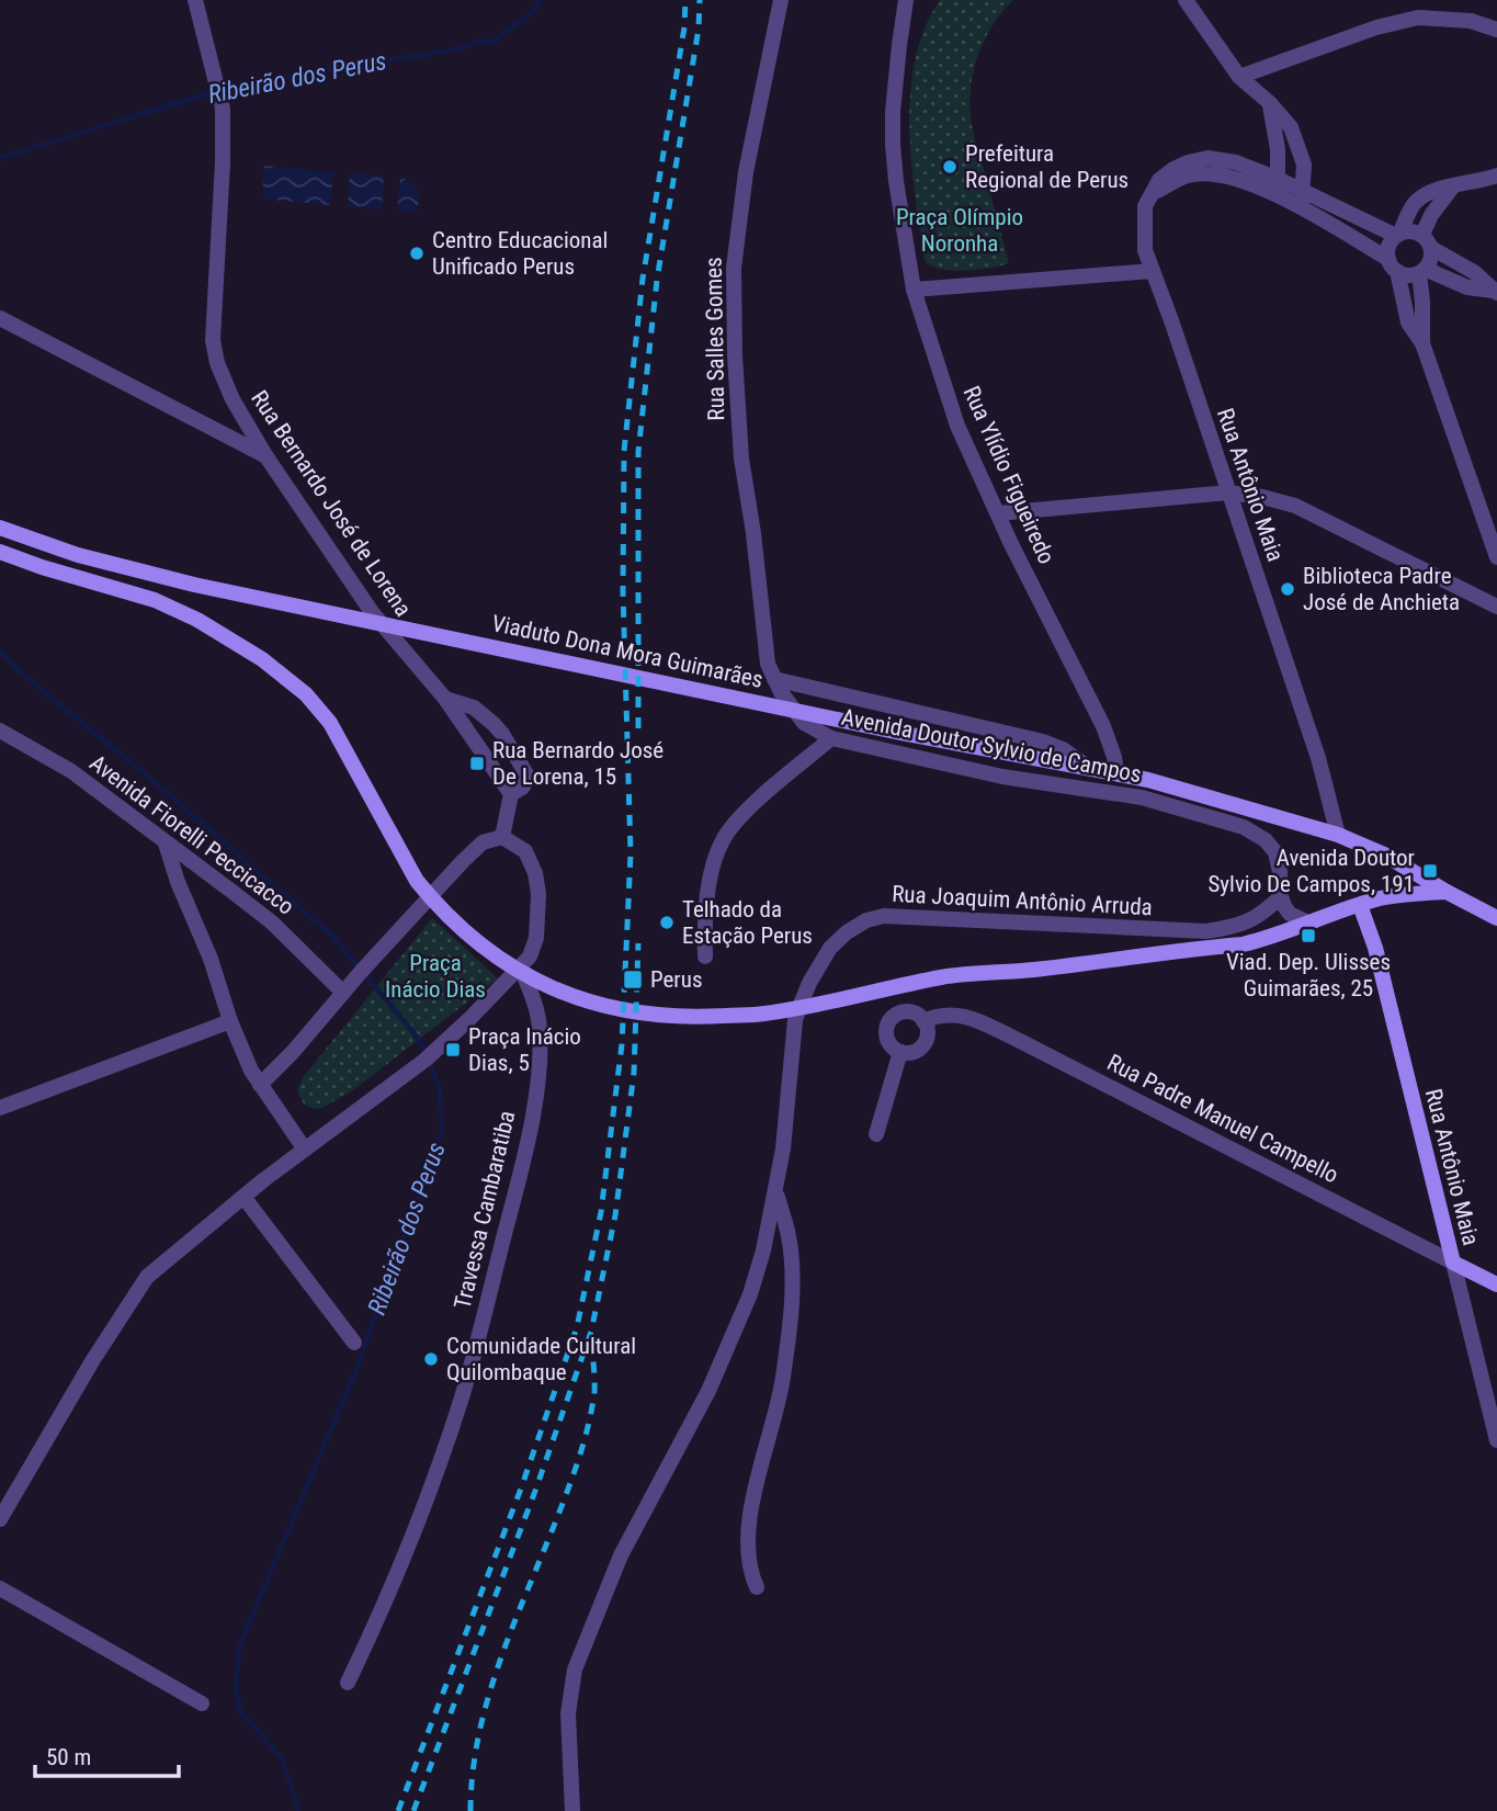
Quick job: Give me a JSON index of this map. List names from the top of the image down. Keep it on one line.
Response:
{"streets":{"main road":["Rua Antônio Maia","Viaduto Dona Mora Guimarães","Avenida Doutor Sylvio de Campos","Rua Padre Manuel Campello"],"street":["Rua Salles Gomes","Rua Ylídio Figueiredo","Rua Bernardo José de Lorena","Avenida Fiorelli Peccicacco","Rua Joaquim Antônio Arruda","Travessa Cambaratiba"]},"crossings":[["Rua Salles Gomes","Avenida Doutor Sylvio de Campos"],["Rua Ylídio Figueiredo","Avenida Doutor Sylvio de Campos"],["Rua Antônio Maia","Avenida Doutor Sylvio de Campos"],["Rua Antônio Maia","Rua Padre Manuel Campello"],["Rua Bernardo José de Lorena","Viaduto Dona Mora Guimarães"],["Viaduto Dona Mora Guimarães","Avenida Doutor Sylvio de Campos"],["Avenida Doutor Sylvio de Campos","Rua Joaquim Antônio Arruda"]],"water":["Ribeirão dos Perus"],"parks":["Praça Olímpio Noronha","Praça Inácio Dias"],"places":{"other":["Prefeitura Regional de Perus","Centro Educacional Unificado Perus","Biblioteca Padre José de Anchieta","Telhado da Estação Perus","Comunidade Cultural Quilombaque"],"transit":["Rua Bernardo José De Lorena, 15","Avenida Doutor Sylvio De Campos, 191","Viad. Dep. Ulisses Guimarães, 25","Perus","Praça Inácio Dias, 5"]},"scale_bar":"50 m"}
